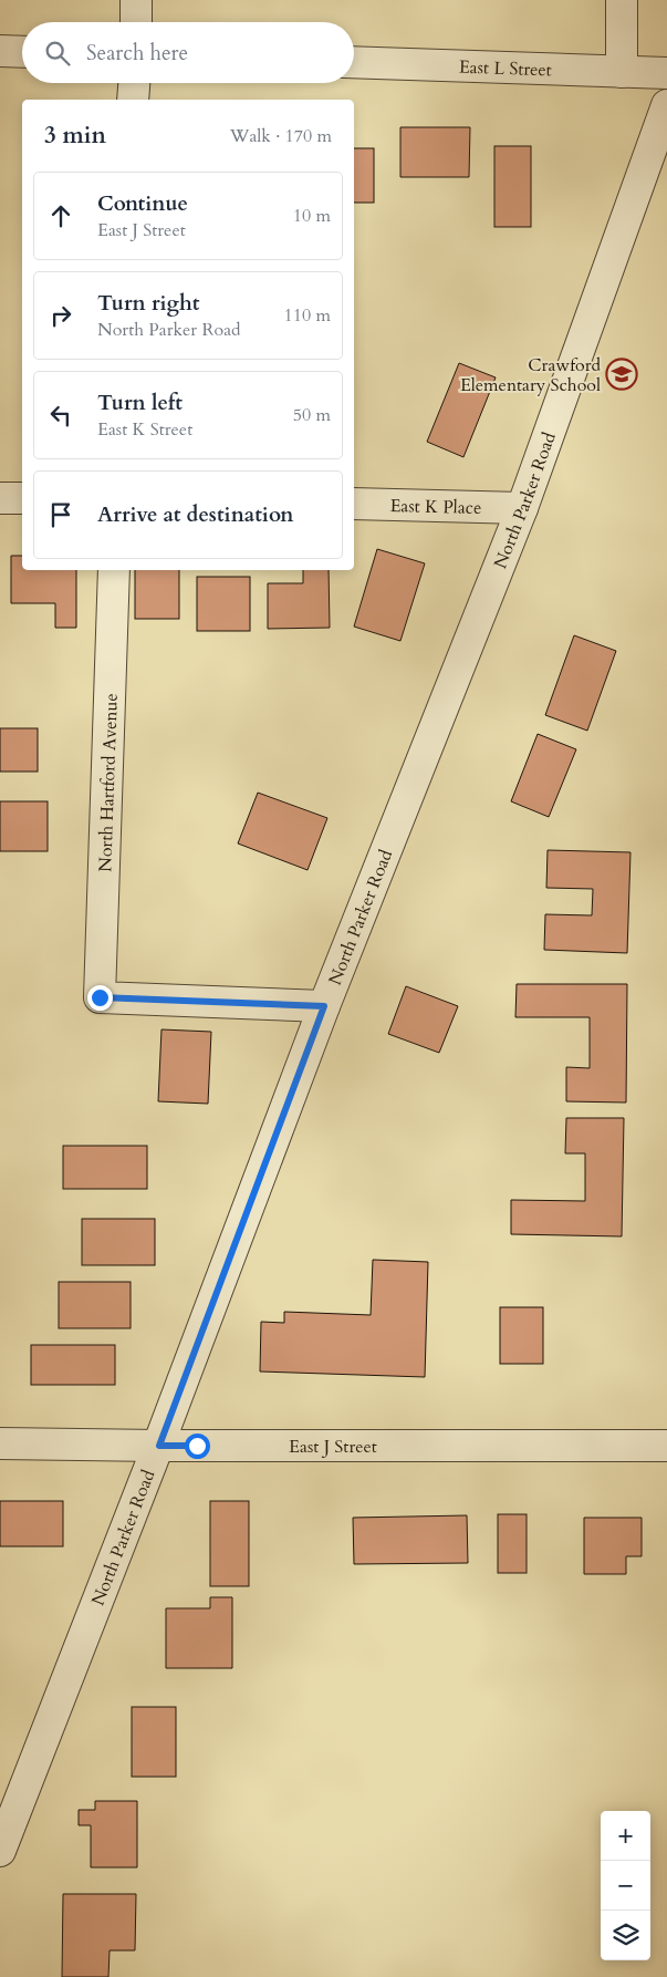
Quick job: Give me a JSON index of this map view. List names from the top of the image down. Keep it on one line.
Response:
{"streets":{"street":["East L Street","North Parker Road","East K Place","North Hartford Avenue","East J Street"]},"crossings":[["North Parker Road","East K Place"],["North Parker Road","North Hartford Avenue"],["North Parker Road","East J Street"]],"places":{"school or university":["Crawford Elementary School"]},"page":{"search":"Search here","heading":["3 min","Walk · 170 m"],"list":[["Continue","East J Street","10 m"],["Turn right","North Parker Road","110 m"],["Turn left","East K Street","50 m"],"Arrive at destination"],"map_buttons":["+","−"]}}
